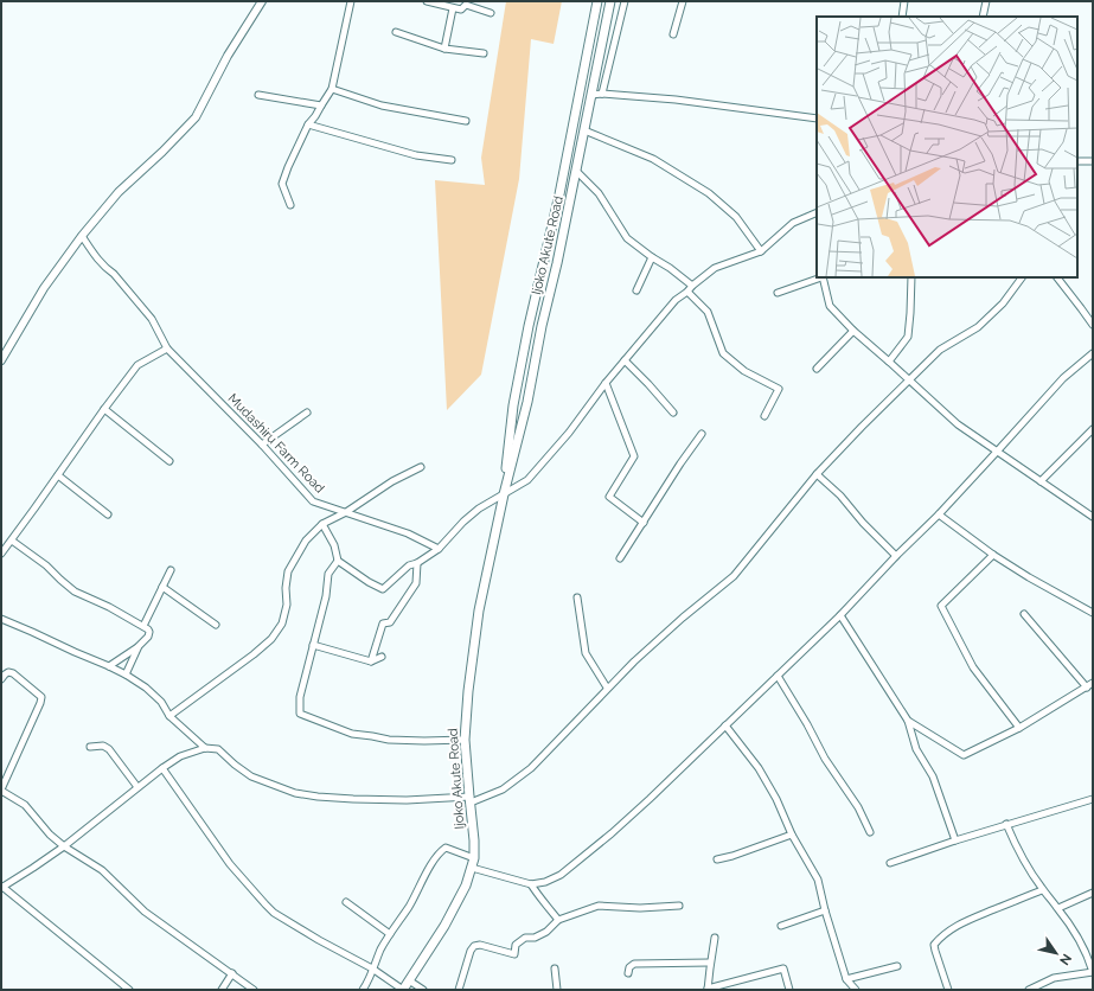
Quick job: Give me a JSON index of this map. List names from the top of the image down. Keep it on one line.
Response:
{"streets":{"main road":["Ijoko Akute Road"],"street":["Mudashiru Farm Road"]},"north":"bottom right"}
